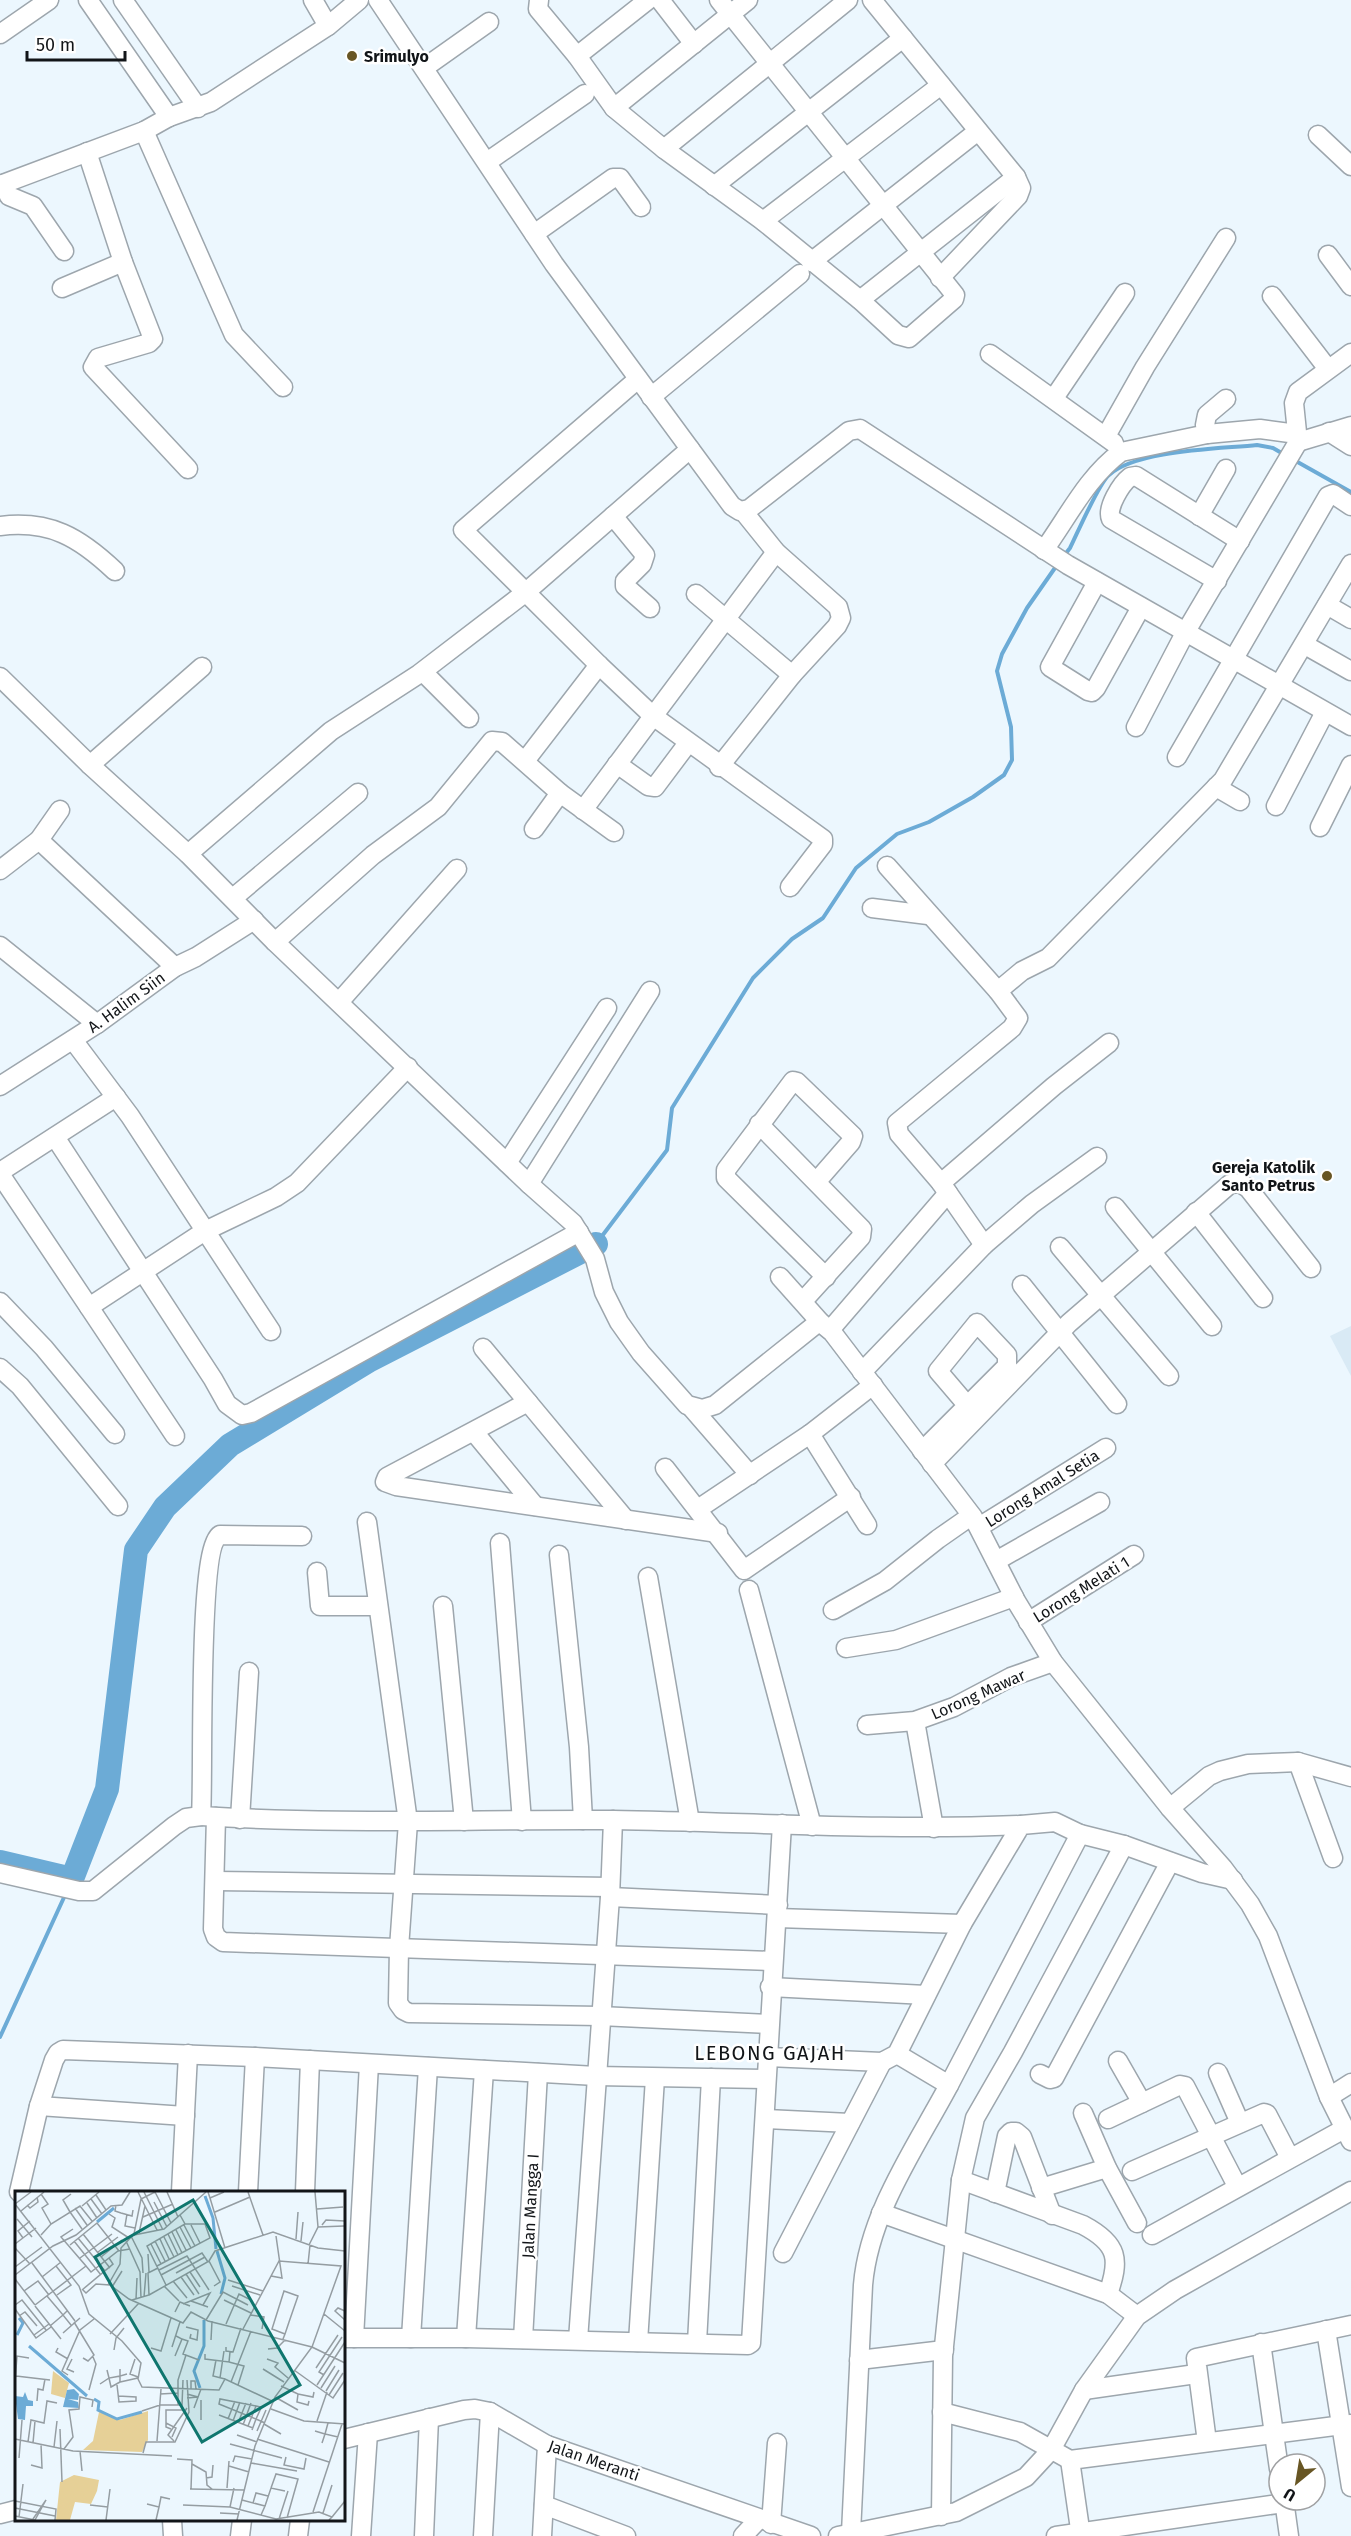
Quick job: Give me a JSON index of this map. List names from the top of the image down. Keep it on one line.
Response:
{"streets":{"street":["A. Halim Siin","Lorong Amal Setia","Lorong Melati 1","Lorong Mawar","Jalan Mangga I","Jalan Meranti"]},"districts":["LEBONG GAJAH"],"places":["Srimulyo","Gereja Katolik Santo Petrus"],"scale_bar":"50 m","north":"bottom left"}
